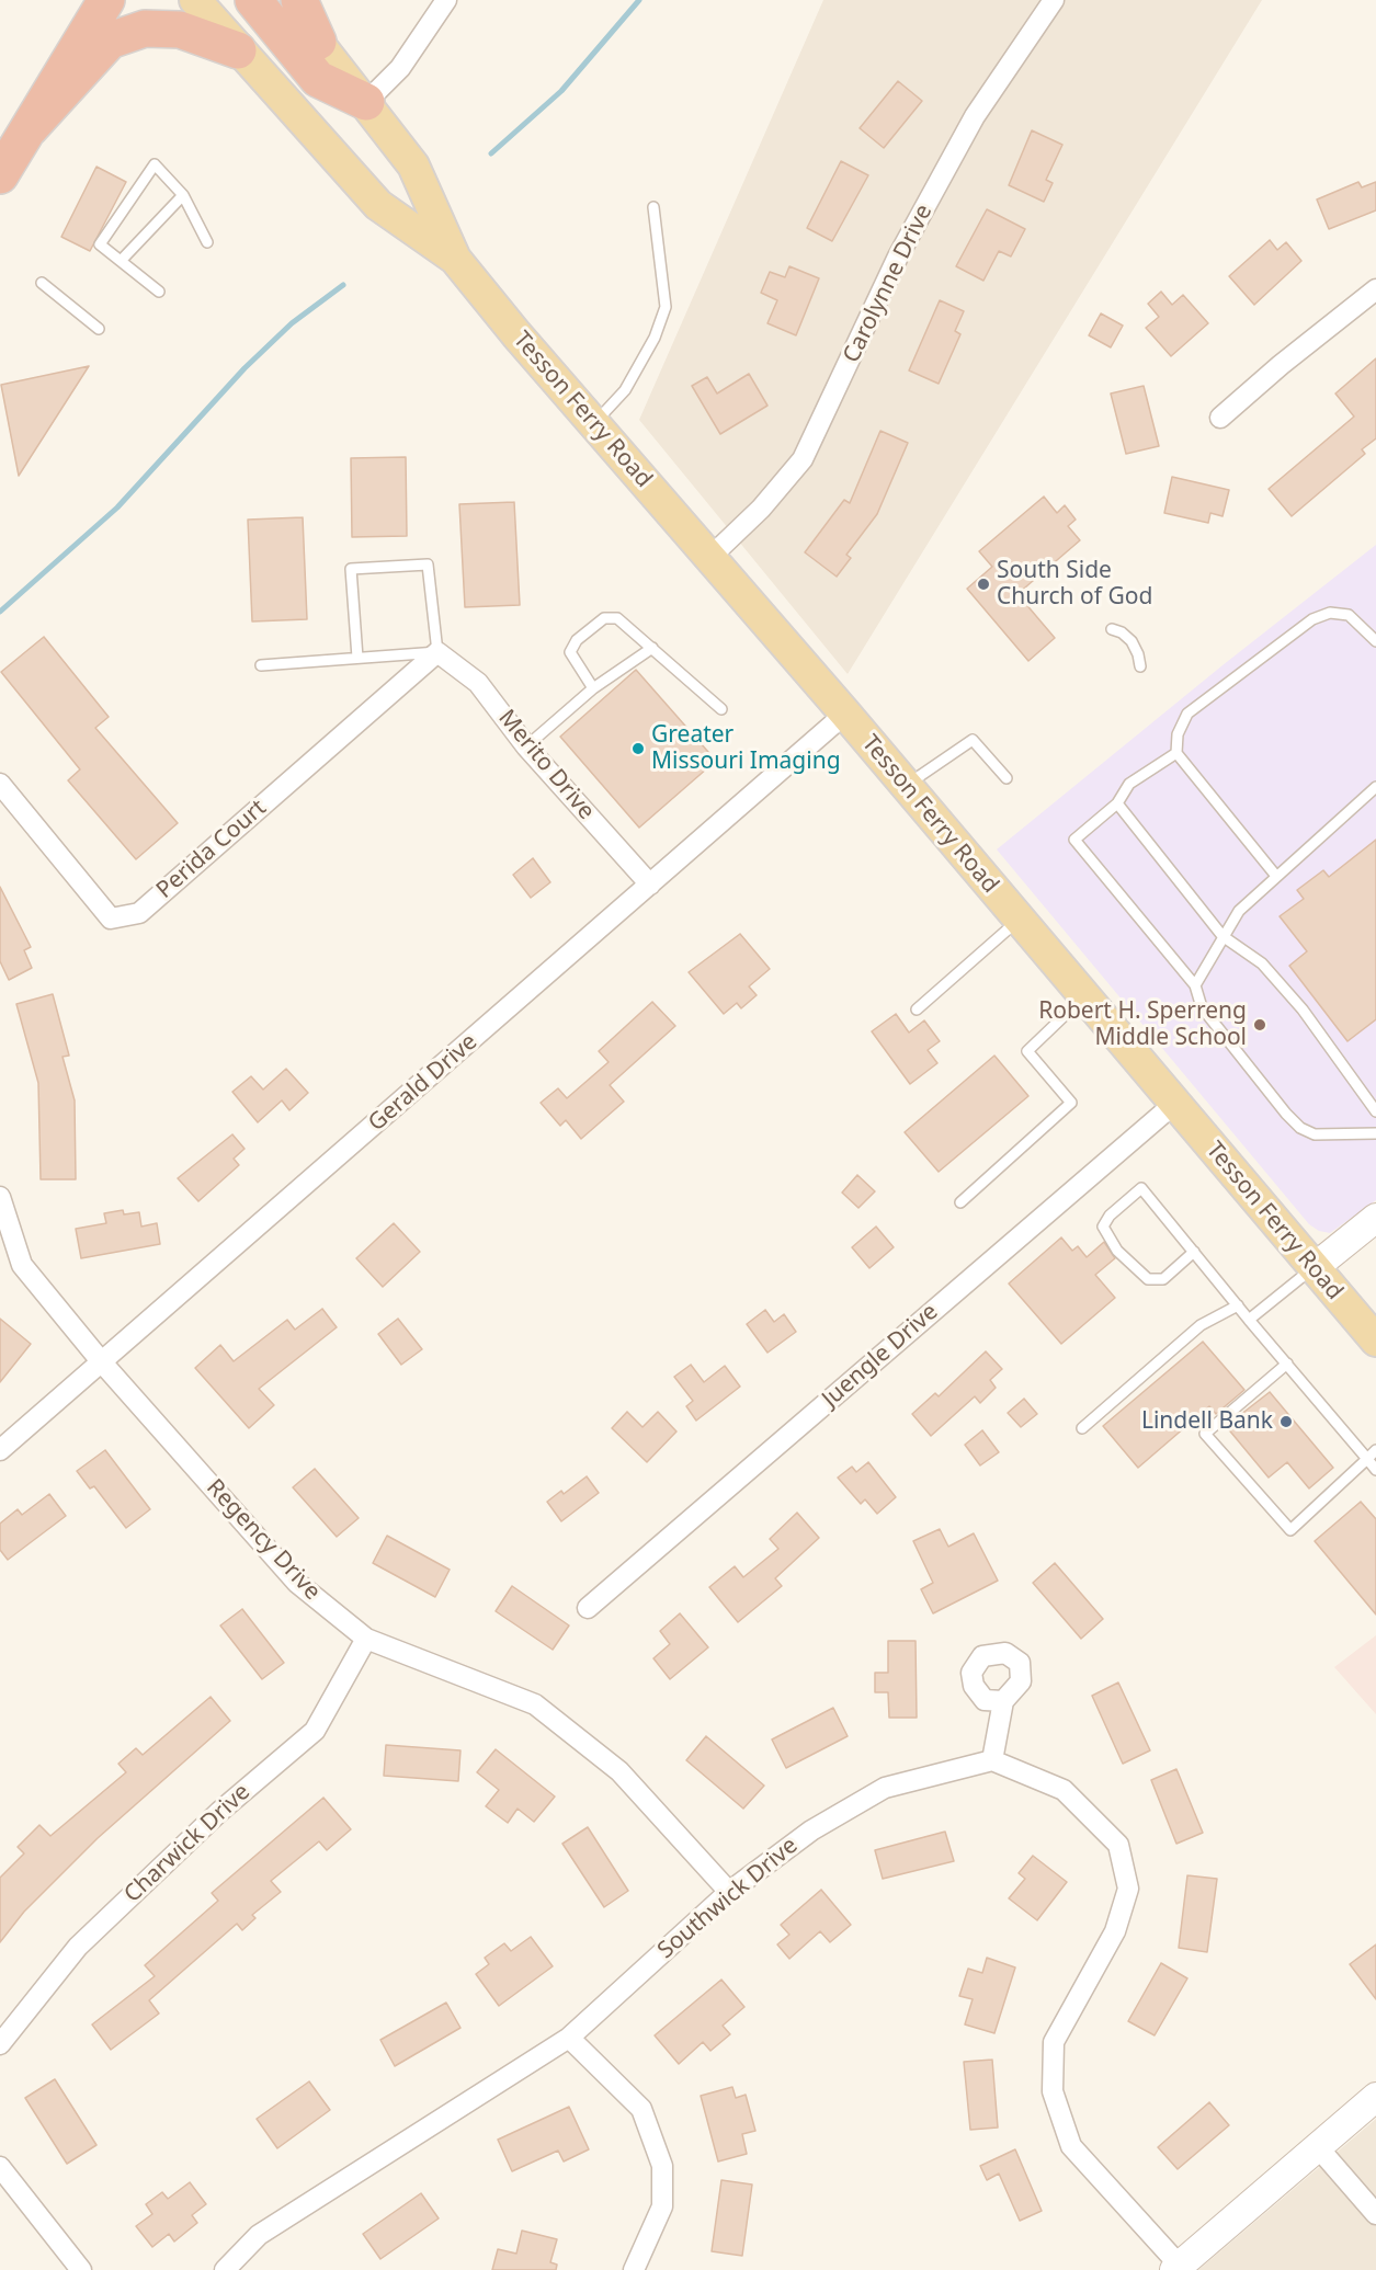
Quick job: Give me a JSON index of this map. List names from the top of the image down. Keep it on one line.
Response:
{"streets":{"main road":["Tesson Ferry Road"],"street":["Carolynne Drive","Merito Drive","Perida Court","Gerald Drive","Juengle Drive","Regency Drive","Charwick Drive","Southwick Drive"]},"crossings":[["Carolynne Drive","Tesson Ferry Road"],["Tesson Ferry Road","Gerald Drive"],["Tesson Ferry Road","Juengle Drive"],["Merito Drive","Perida Court"],["Merito Drive","Gerald Drive"],["Gerald Drive","Regency Drive"],["Regency Drive","Charwick Drive"],["Regency Drive","Southwick Drive"]],"places":["South Side Church of God","Greater Missouri Imaging","Robert H. Sperreng Middle School","Lindell Bank"]}
